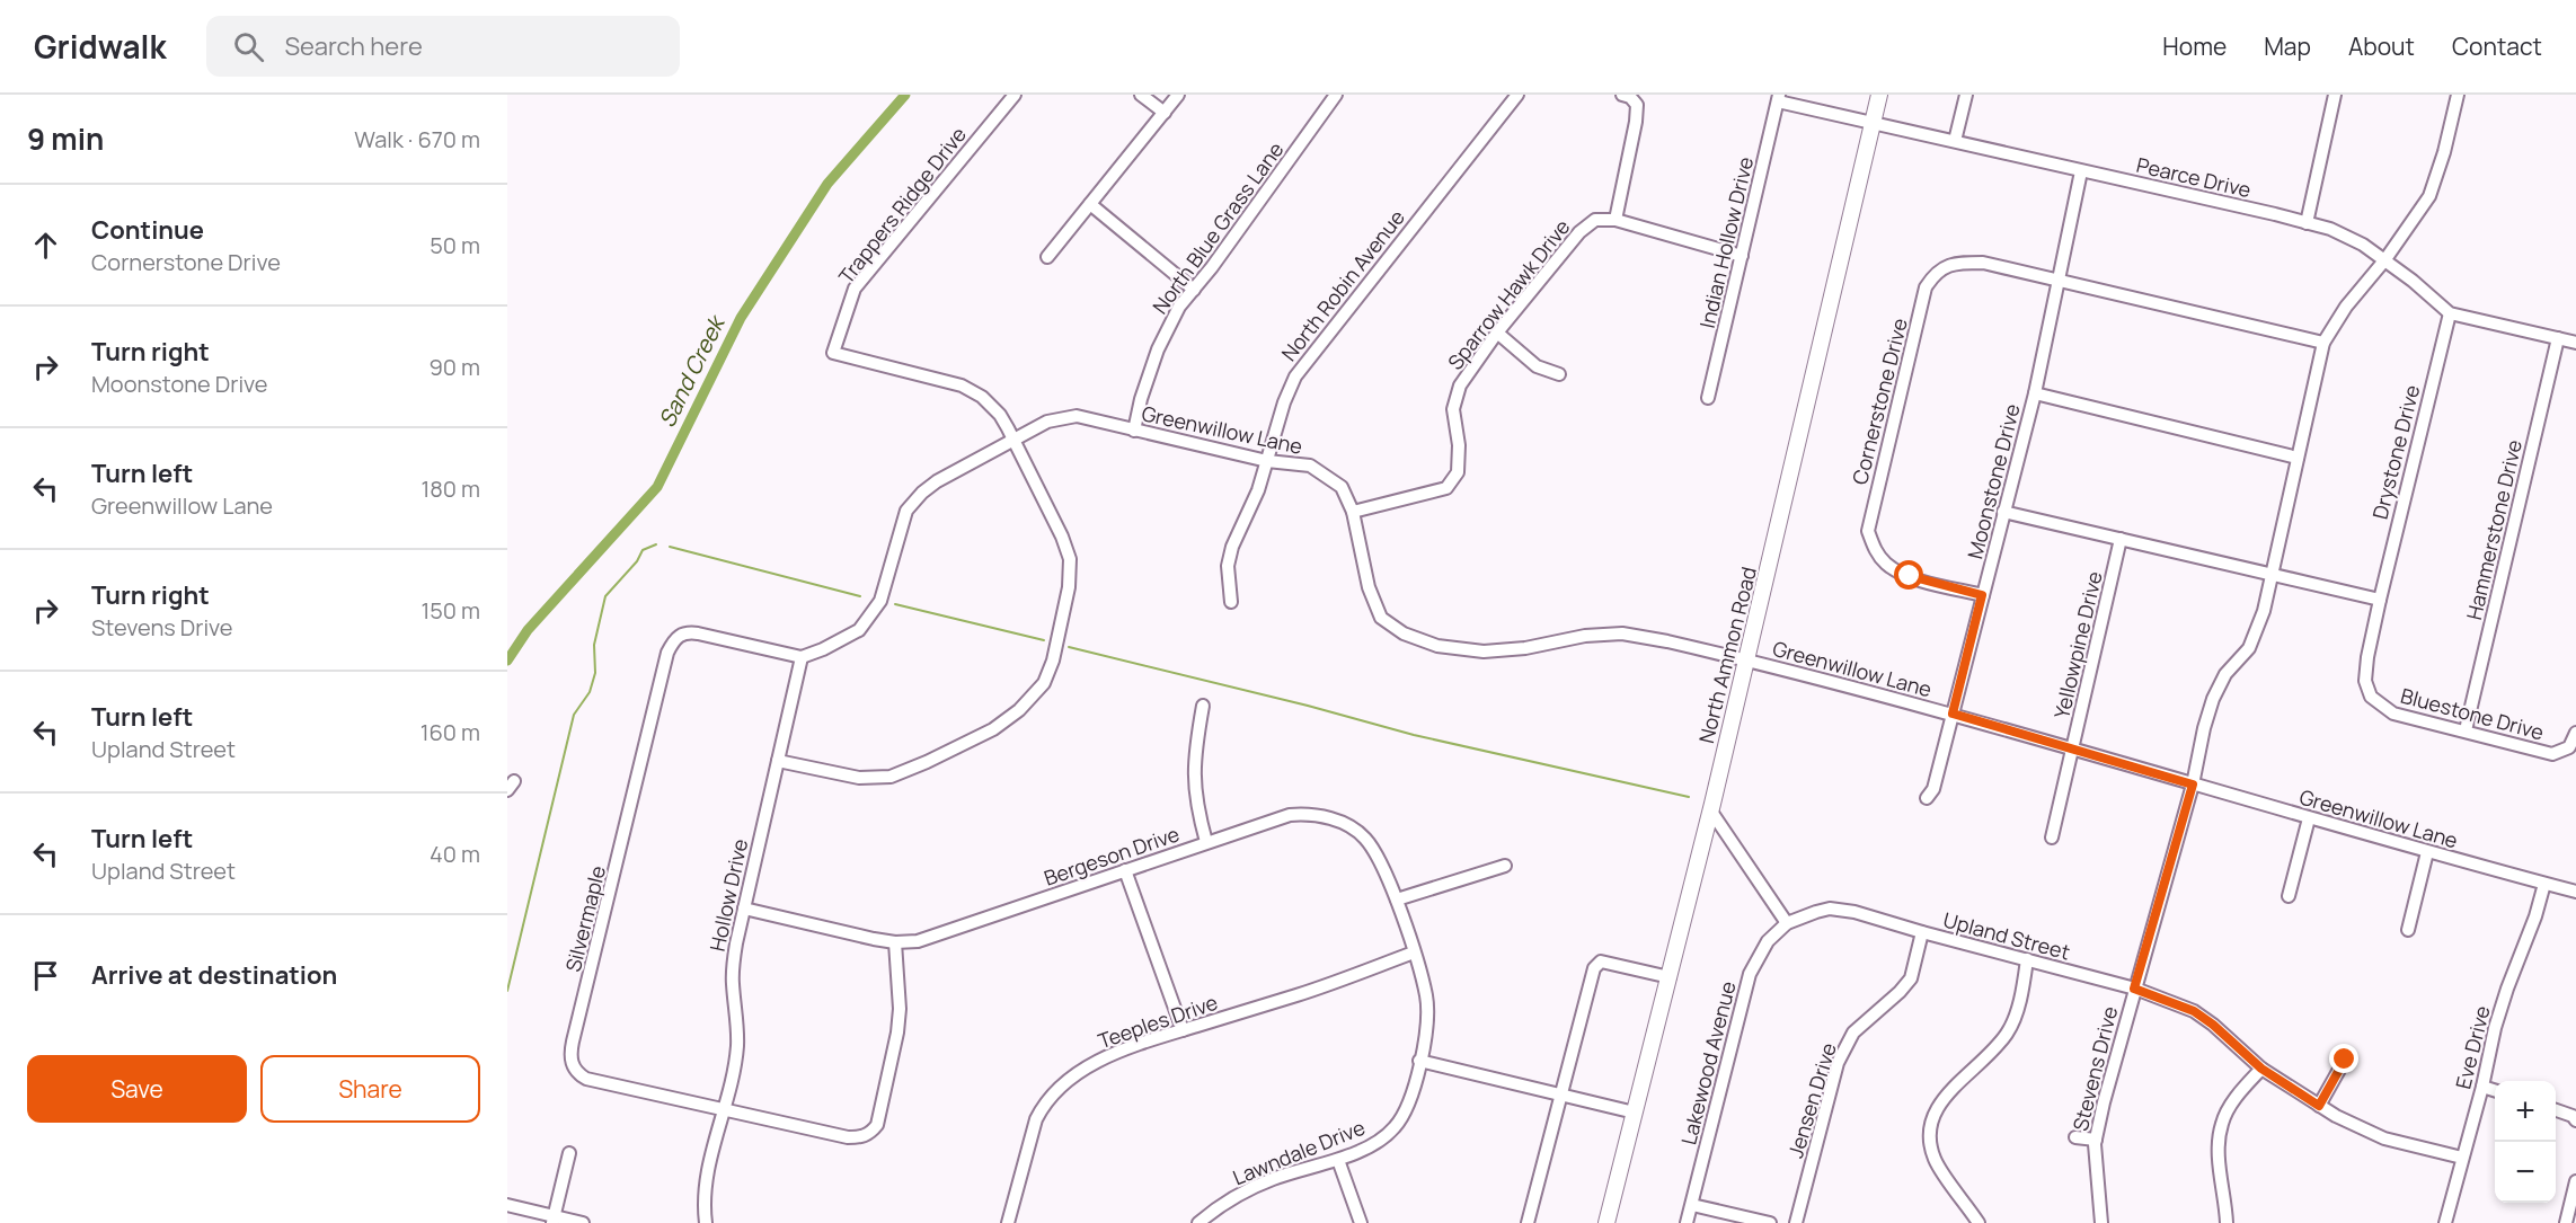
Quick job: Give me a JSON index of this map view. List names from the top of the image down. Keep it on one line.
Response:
{"streets":{"main road":["North Ammon Road"],"street":["Pearce Drive","Trappers Ridge Drive","North Blue Grass Lane","Indian Hollow Drive","North Robin Avenue","Sparrow Hawk Drive","Cornerstone Drive","Greenwillow Lane","Drystone Drive","Moonstone Drive","Hammerstone Drive","Yellowpine Drive","Bluestone Drive","Bergeson Drive","Hollow Drive","Silvermaple","Upland Street","Teeples Drive","Eve Drive","Lakewood Avenue","Stevens Drive","Jensen Drive","Lawndale Drive"]},"crossings":[["Pearce Drive","Indian Hollow Drive"],["Pearce Drive","Drystone Drive"],["Pearce Drive","Moonstone Drive"],["Pearce Drive","Hammerstone Drive"],["Pearce Drive","North Ammon Road"],["Pearce Drive","Stevens Drive"],["Trappers Ridge Drive","Greenwillow Lane"],["Trappers Ridge Drive","Hollow Drive"],["North Blue Grass Lane","Greenwillow Lane"],["North Robin Avenue","Greenwillow Lane"],["Sparrow Hawk Drive","Greenwillow Lane"],["Cornerstone Drive","Moonstone Drive"],["Greenwillow Lane","Moonstone Drive"],["Greenwillow Lane","Yellowpine Drive"],["Greenwillow Lane","North Ammon Road"],["Greenwillow Lane","Hollow Drive"],["Greenwillow Lane","Silvermaple"],["Greenwillow Lane","Eve Drive"],["Greenwillow Lane","Stevens Drive"],["Drystone Drive","Bluestone Drive"],["Hammerstone Drive","Bluestone Drive"],["Bergeson Drive","Hollow Drive"],["Bergeson Drive","Silvermaple"],["Bergeson Drive","Teeples Drive"],["Bergeson Drive","Lawndale Drive"],["Hollow Drive","Silvermaple"],["Upland Street","Eve Drive"],["Upland Street","Lakewood Avenue"],["Upland Street","Stevens Drive"],["Upland Street","Jensen Drive"],["Teeples Drive","Lawndale Drive"]],"water":["Sand Creek"],"page":{"header":"Gridwalk","search":"Search here","nav":["Home","Map","About","Contact"],"heading":["9 min","Walk · 670 m"],"list":[["Continue","Cornerstone Drive","50 m"],["Turn right","Moonstone Drive","90 m"],["Turn left","Greenwillow Lane","180 m"],["Turn right","Stevens Drive","150 m"],["Turn left","Upland Street","160 m"],["Turn left","Upland Street","40 m"],"Arrive at destination"],"buttons":["Save","Share"],"map_buttons":["+","−"]}}
